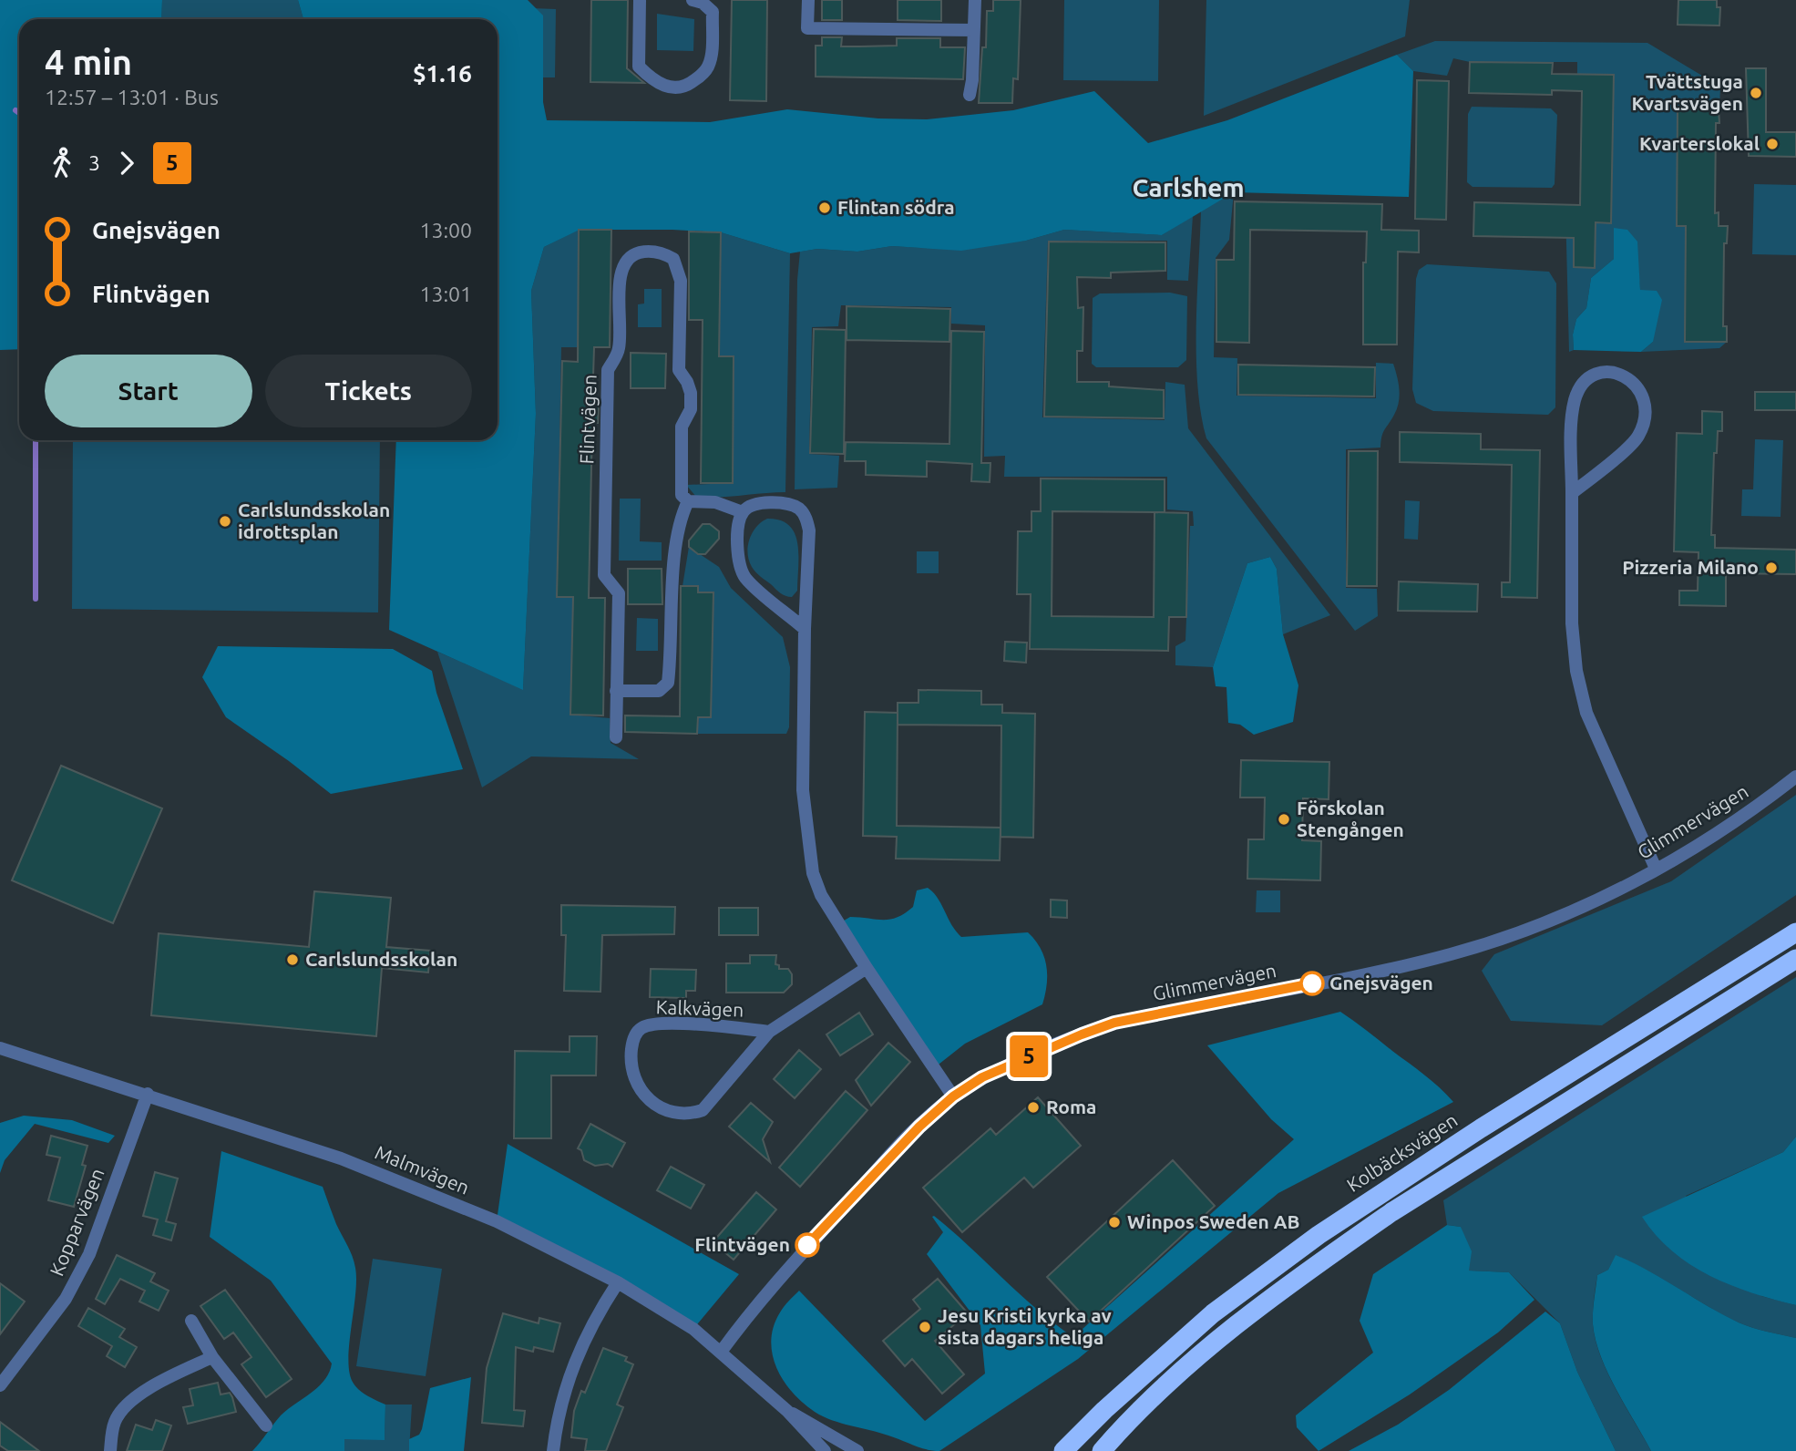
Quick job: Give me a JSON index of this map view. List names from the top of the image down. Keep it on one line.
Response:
{"streets":{"highway":["Kolbäcksvägen"],"street":["Flintvägen","Glimmervägen","Kalkvägen","Malmvägen","Kopparvägen"]},"crossings":[["Glimmervägen","Malmvägen"],["Malmvägen","Kopparvägen"]],"districts":["Carlshem"],"places":["Tvättstuga Kvartsvägen","Kvarterslokal","Flintan södra","Carlslundsskolan idrottsplan","Pizzeria Milano","Förskolan Stengången","Carlslundsskolan","Gnejsvägen","Roma","Winpos Sweden AB","Flintvägen","Jesu Kristi kyrka av sista dagars heliga"],"lines":["bus line 5"],"page":{"on_map":"5","heading":["4 min","12:57 – 13:01 · Bus","$1.16"],"legs":["3","5"],"list":[{"name":"Gnejsvägen","value":"13:00"},{"name":"Flintvägen","value":"13:01"}],"buttons":["Start","Tickets"]}}
